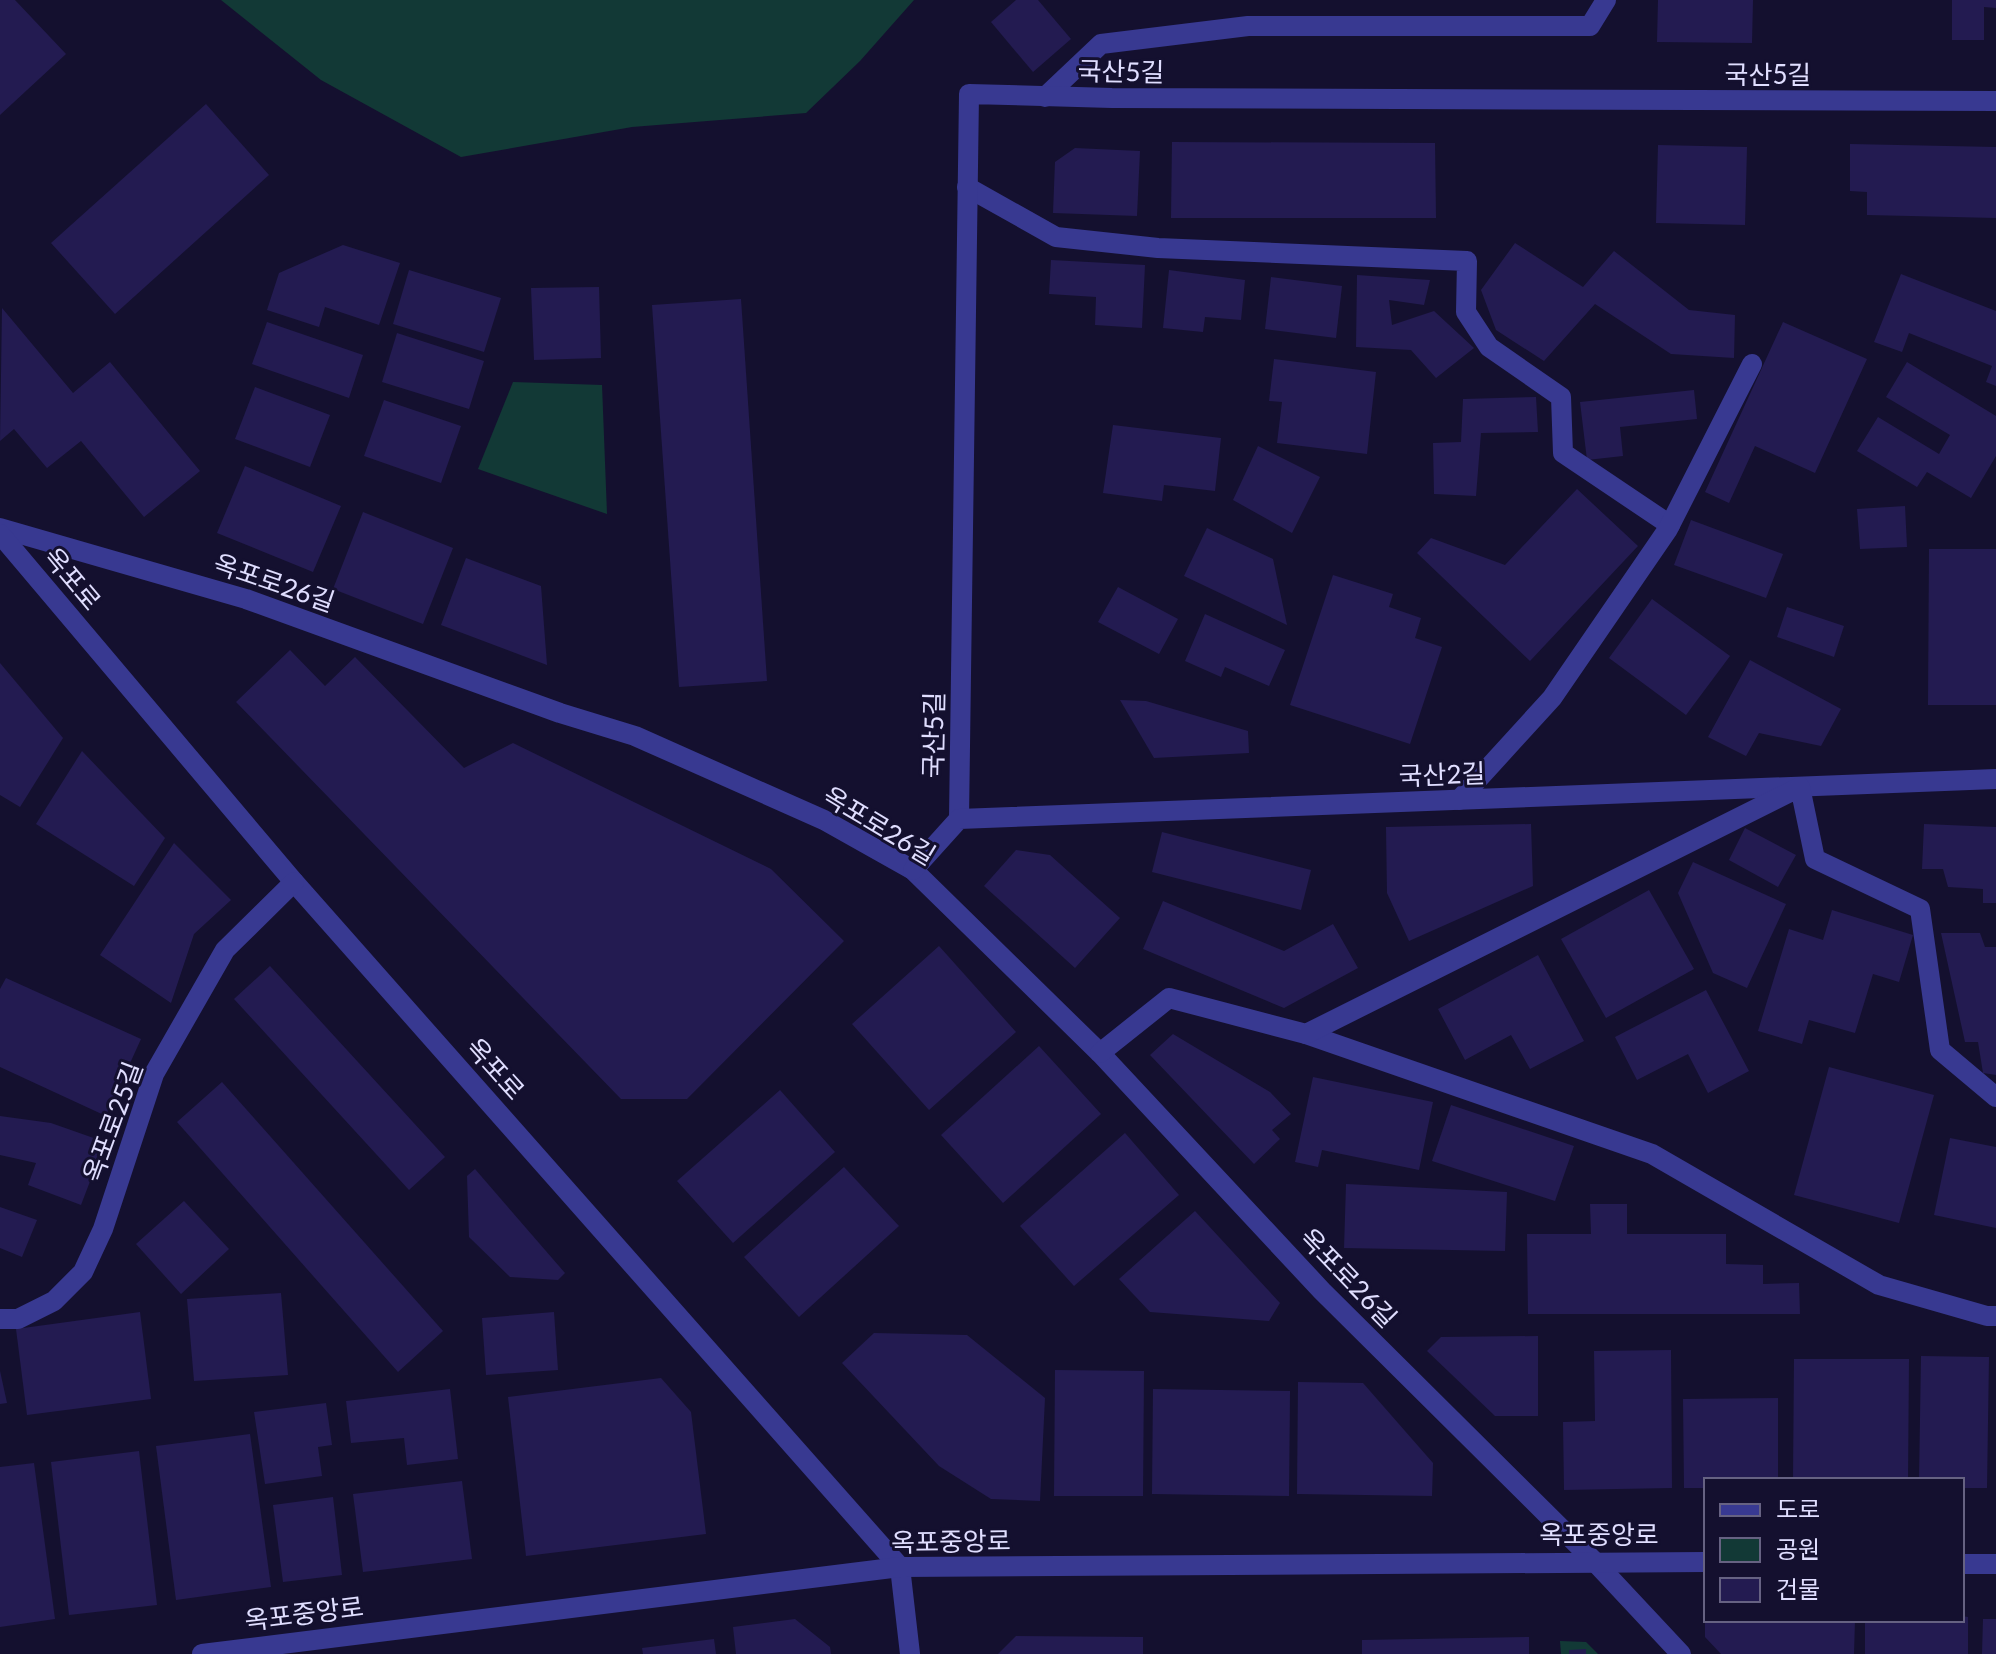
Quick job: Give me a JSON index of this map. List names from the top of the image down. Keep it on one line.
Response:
{"streets":{"street":["국산5길","옥포로","옥포로26길","국산2길","옥포로25길","옥포중앙로"]},"crossings":[["국산5길","국산2길"],["옥포로","옥포로26길"],["옥포로","옥포로25길"],["옥포로","옥포중앙로"],["옥포로26길","옥포중앙로"]],"legend":["도로","공원","건물"]}
